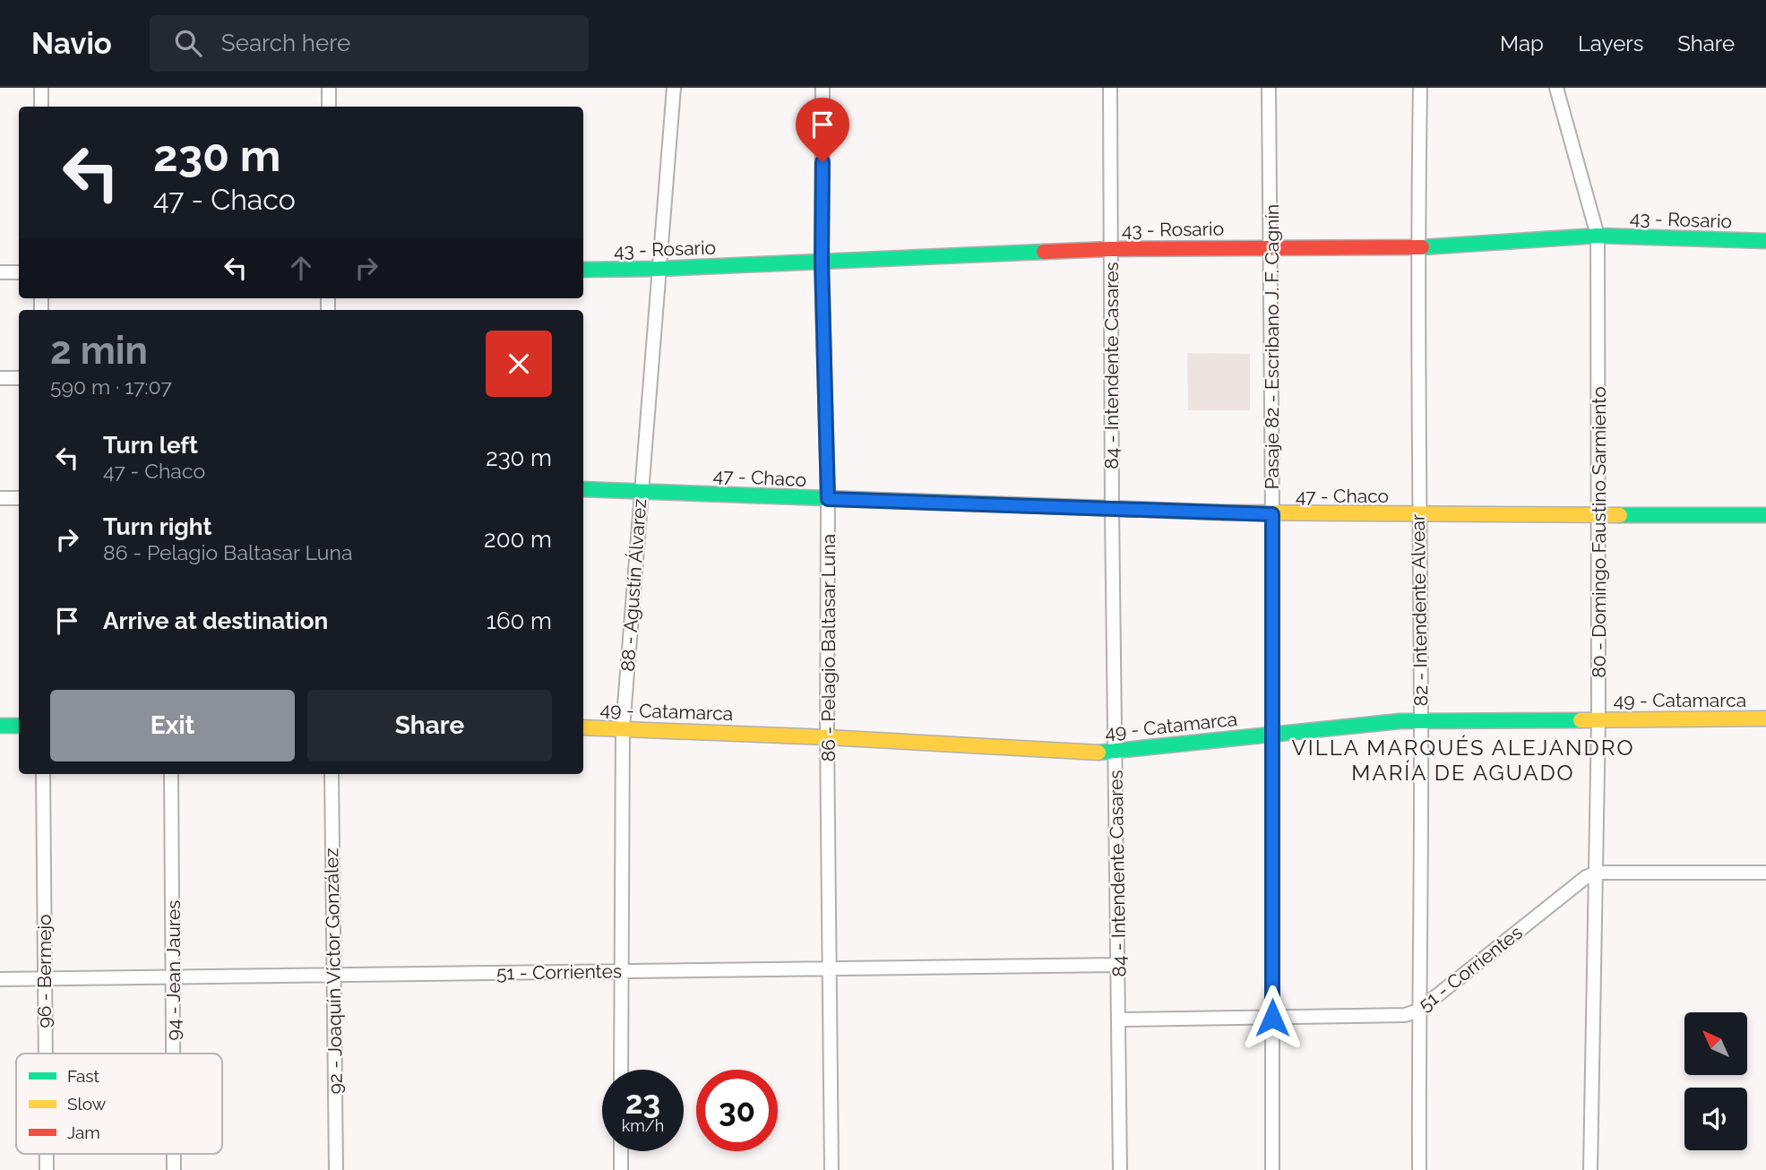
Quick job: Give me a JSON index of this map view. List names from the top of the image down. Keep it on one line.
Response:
{"streets":{"street":["43 - Rosario","Pasaje 82 - Escribano J. F. Cagnín","84 - Intendente Casares","47 - Chaco","80 - Domingo Faustino Sarmiento","88 - Agustín Álvarez","82 - Intendente Alvear","86 - Pelagio Baltasar Luna","49 - Catamarca","51 - Corrientes","94 - Jean Jaures","96 - Bermejo","92 - Joaquín Víctor González"]},"crossings":[["43 - Rosario","Pasaje 82 - Escribano J. F. Cagnín"],["43 - Rosario","84 - Intendente Casares"],["43 - Rosario","80 - Domingo Faustino Sarmiento"],["43 - Rosario","88 - Agustín Álvarez"],["43 - Rosario","82 - Intendente Alvear"],["43 - Rosario","86 - Pelagio Baltasar Luna"],["Pasaje 82 - Escribano J. F. Cagnín","47 - Chaco"],["Pasaje 82 - Escribano J. F. Cagnín","49 - Catamarca"],["Pasaje 82 - Escribano J. F. Cagnín","51 - Corrientes"],["84 - Intendente Casares","47 - Chaco"],["84 - Intendente Casares","49 - Catamarca"],["84 - Intendente Casares","51 - Corrientes"],["47 - Chaco","80 - Domingo Faustino Sarmiento"],["47 - Chaco","88 - Agustín Álvarez"],["47 - Chaco","82 - Intendente Alvear"],["47 - Chaco","86 - Pelagio Baltasar Luna"],["80 - Domingo Faustino Sarmiento","49 - Catamarca"],["80 - Domingo Faustino Sarmiento","51 - Corrientes"],["88 - Agustín Álvarez","49 - Catamarca"],["88 - Agustín Álvarez","51 - Corrientes"],["82 - Intendente Alvear","49 - Catamarca"],["82 - Intendente Alvear","51 - Corrientes"],["86 - Pelagio Baltasar Luna","49 - Catamarca"],["86 - Pelagio Baltasar Luna","51 - Corrientes"],["51 - Corrientes","94 - Jean Jaures"],["51 - Corrientes","96 - Bermejo"],["51 - Corrientes","92 - Joaquín Víctor González"]],"districts":["VILLA MARQUÉS ALEJANDRO MARÍA DE AGUADO"],"legend":["Fast","Slow","Jam"],"north":"top left","page":{"header":"Navio","search":"Search here","nav":["Map","Layers","Share"],"turn":["230 m","47 - Chaco"],"heading":["2 min","590 m · 17:07"],"list":[{"name":"Turn left","note":"47 - Chaco","value":"230 m"},{"name":"Turn right","note":"86 - Pelagio Baltasar Luna","value":"200 m"},{"name":"Arrive at destination","value":"160 m"}],"buttons":["Exit","Share"],"speed":"23 km/h","limit":"30"}}
